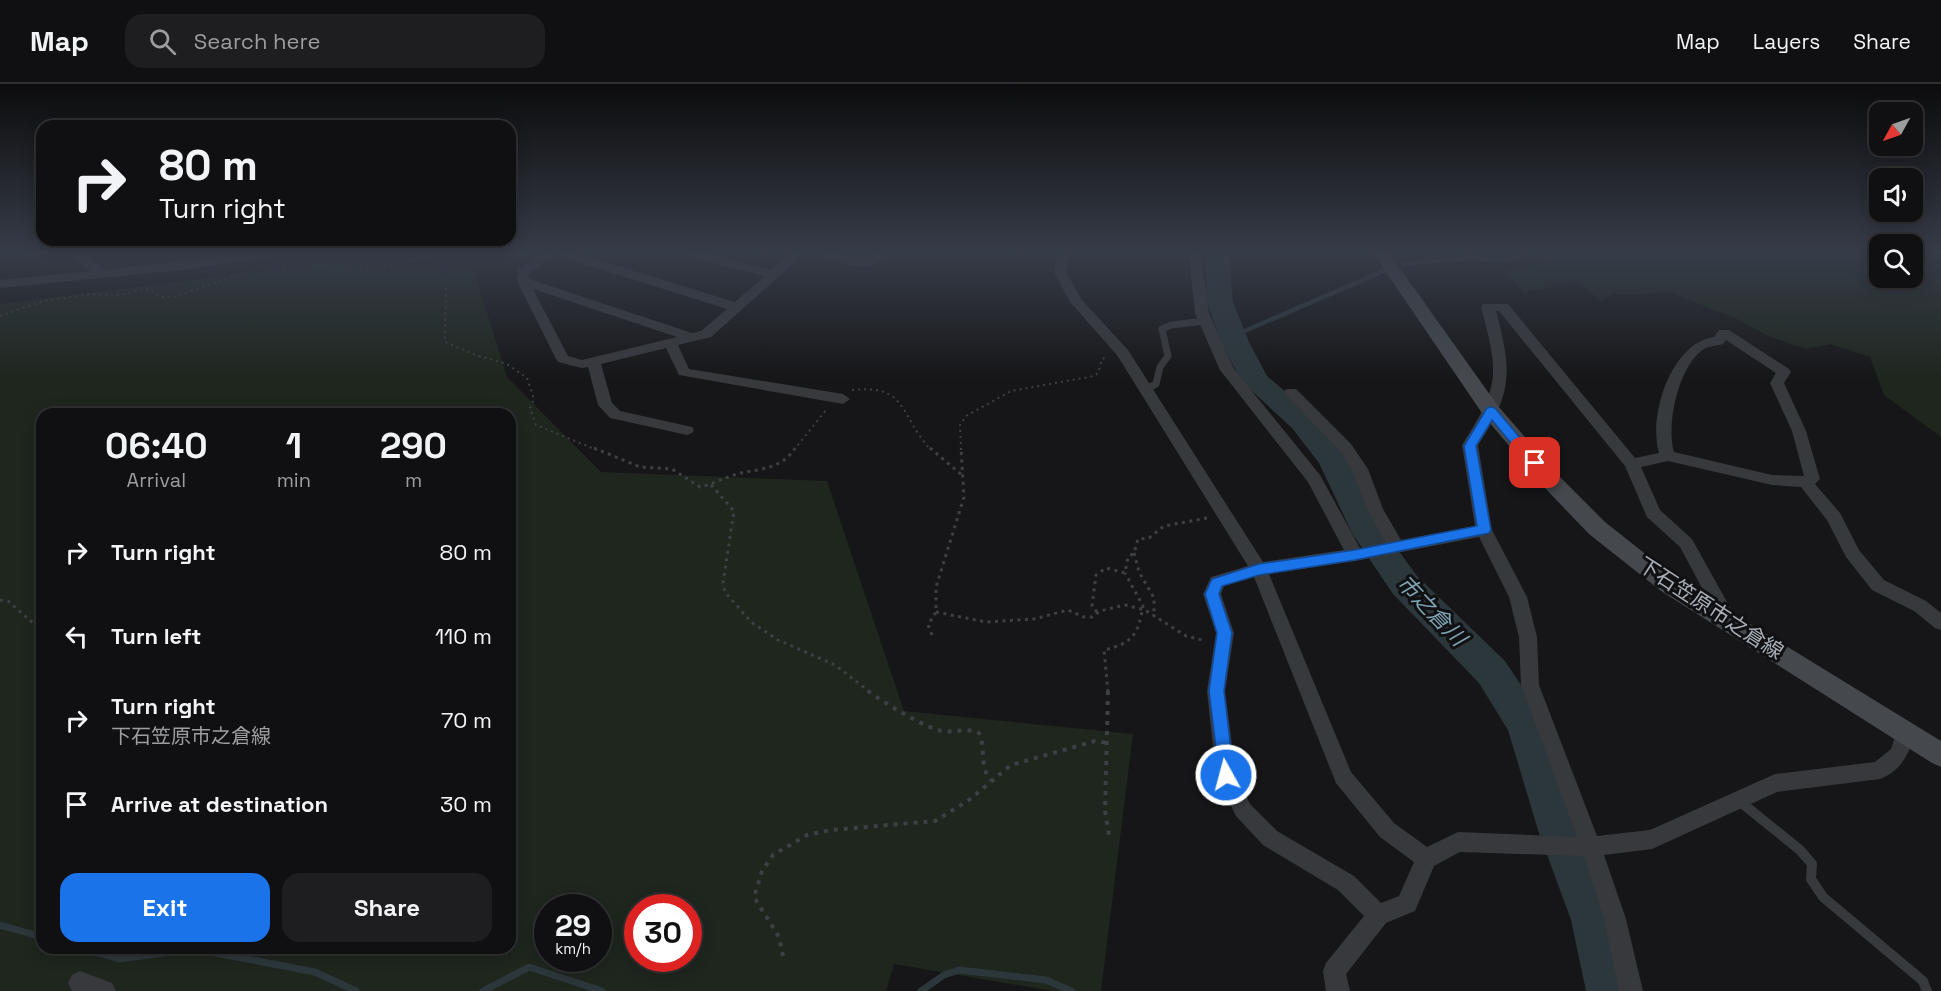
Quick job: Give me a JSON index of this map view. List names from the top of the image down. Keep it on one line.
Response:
{"streets":{"main road":["下石笠原市之倉線"]},"water":["市之倉川"],"north":"bottom left","page":{"header":"Map","search":"Search here","nav":["Map","Layers","Share"],"turn":["80 m","Turn right"],"eta":["06:40","Arrival","1","min","290","m"],"list":[{"name":"Turn right","value":"80 m"},{"name":"Turn left","value":"110 m"},{"name":"Turn right","note":"下石笠原市之倉線","value":"70 m"},{"name":"Arrive at destination","value":"30 m"}],"buttons":["Exit","Share"],"speed":"29 km/h","limit":"30"}}
